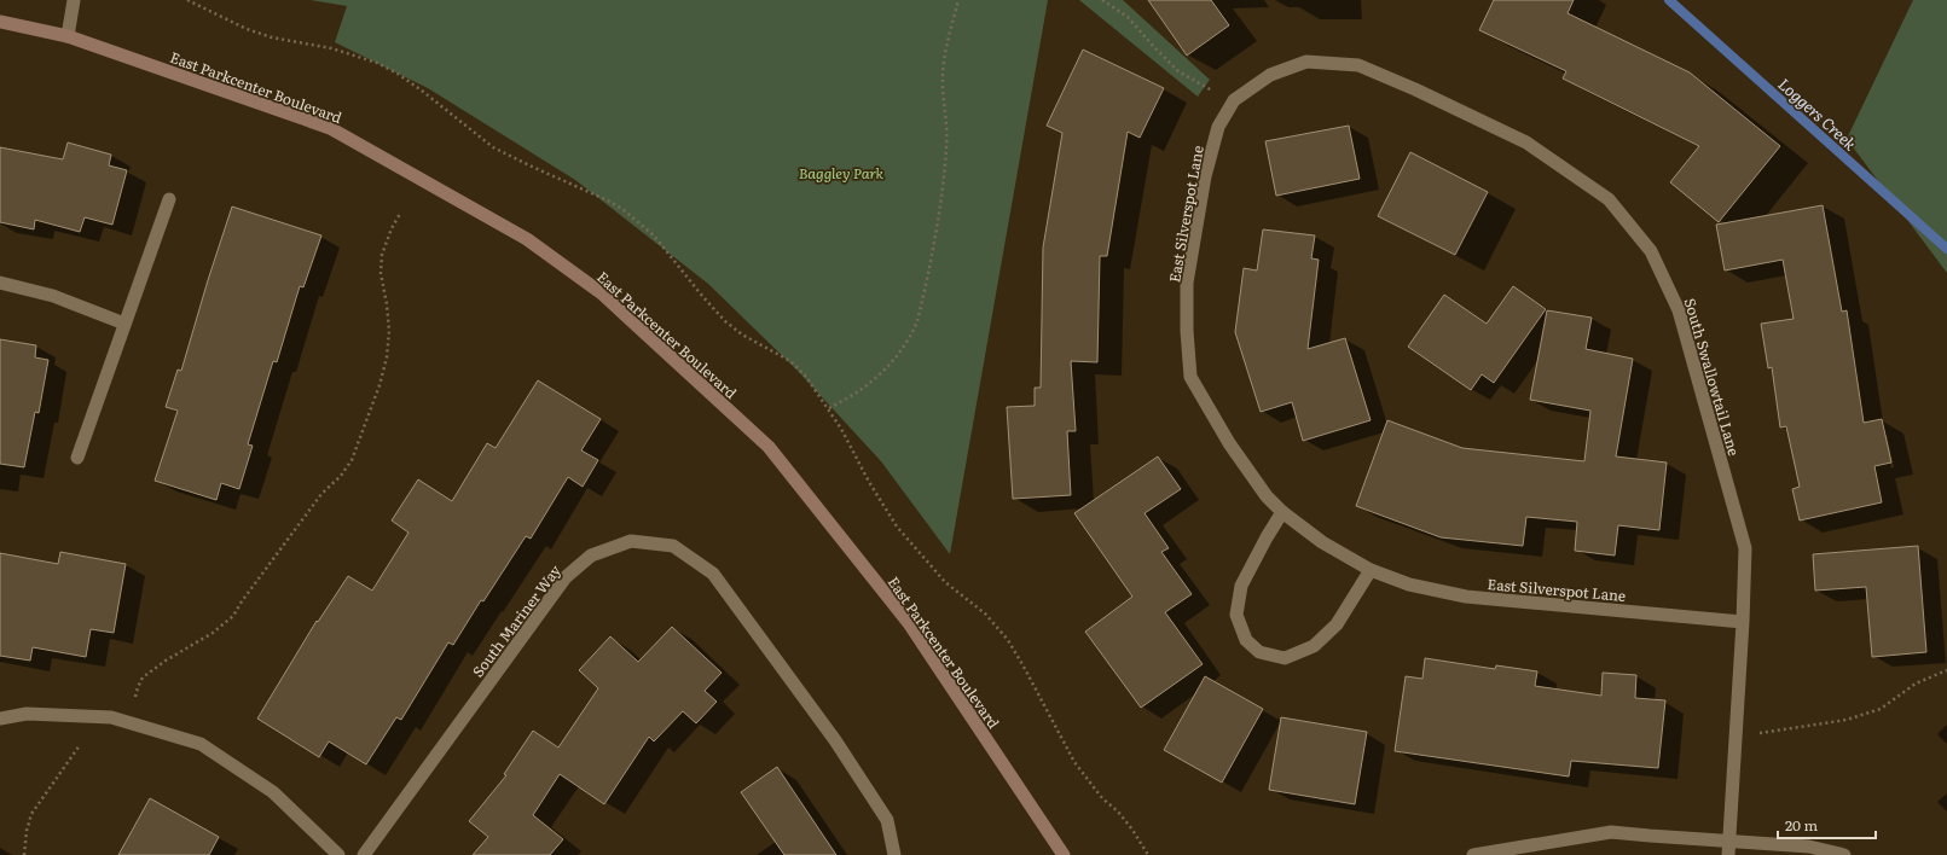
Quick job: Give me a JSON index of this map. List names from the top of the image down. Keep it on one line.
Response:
{"streets":{"main road":["East Parkcenter Boulevard"],"street":["East Silverspot Lane","South Swallowtail Lane","South Mariner Way"]},"crossings":[["East Silverspot Lane","South Swallowtail Lane"]],"water":["Loggers Creek"],"parks":["Baggley Park"],"scale_bar":"20 m"}
